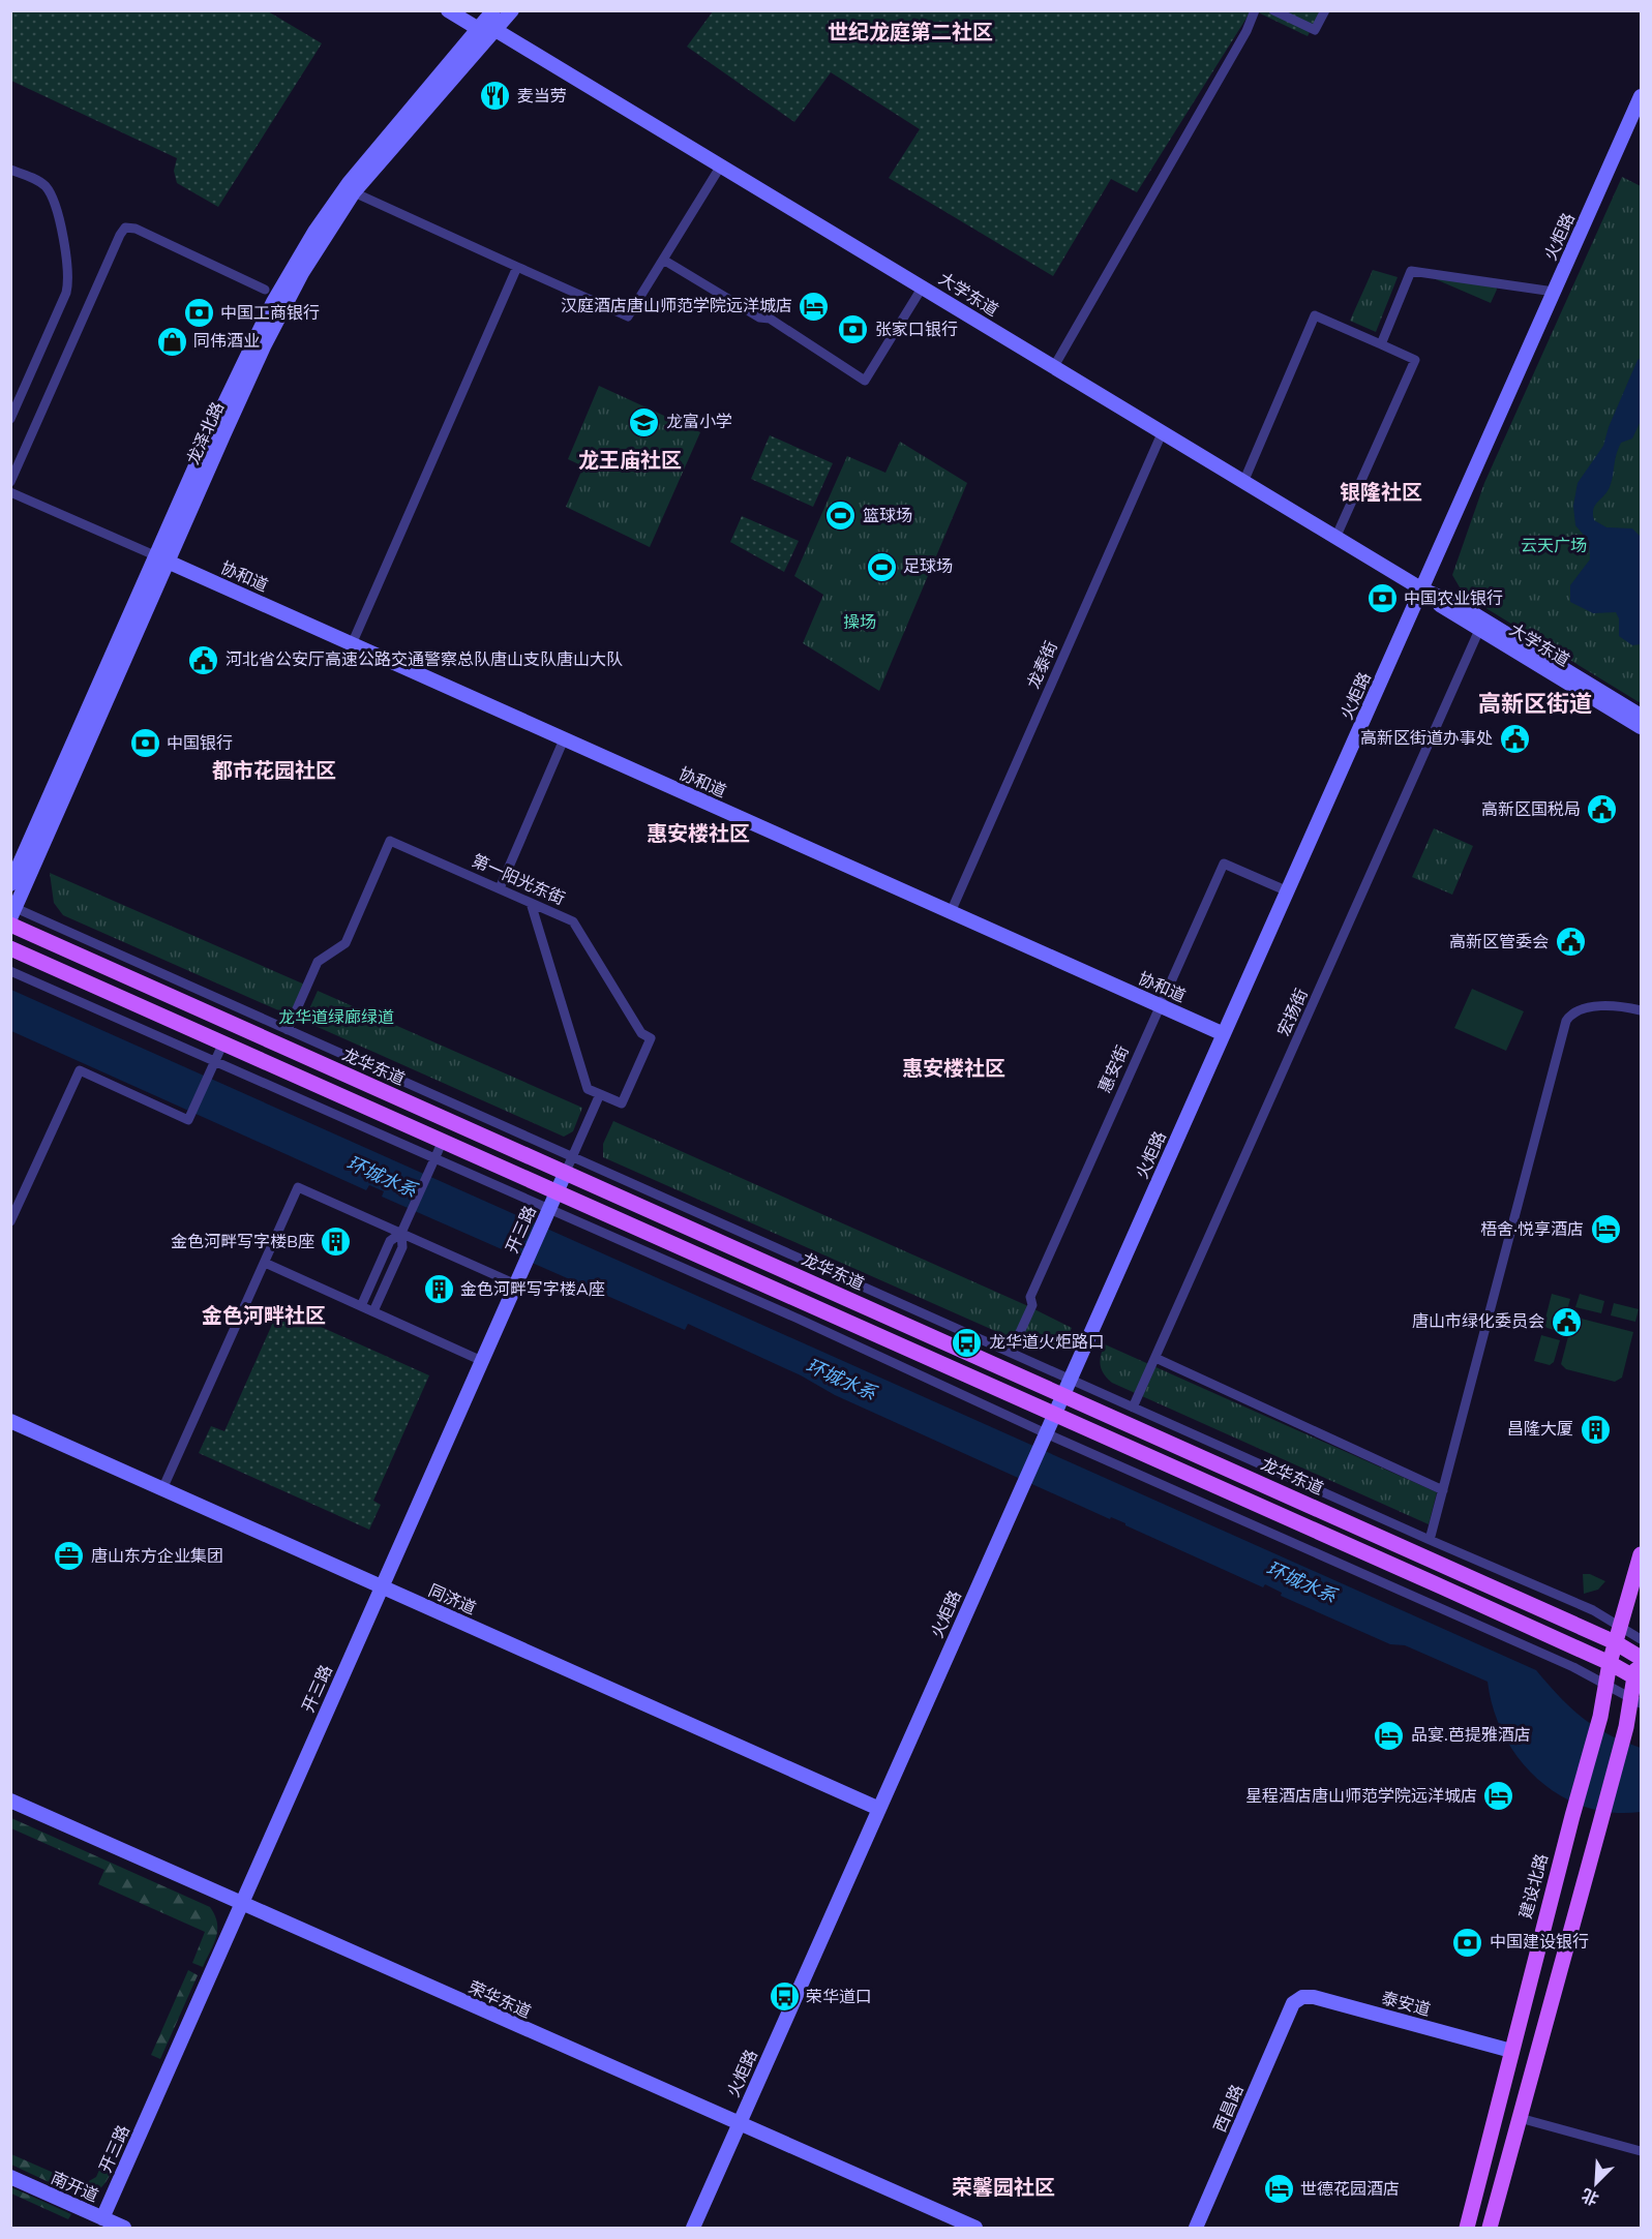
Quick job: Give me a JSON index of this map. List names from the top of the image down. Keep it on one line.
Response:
{"streets":{"main road":["龙华东道","建设北路"],"street":["火炬路","大学东道","龙泽北路","协和道","龙泰街","第一阳光东街","宏扬街","惠安街","开三路","同济道","荣华东道","泰安道","西昌路","南开道"]},"crossings":[["火炬路","大学东道"],["火炬路","协和道"],["火炬路","龙华东道"],["火炬路","惠安街"],["火炬路","同济道"],["火炬路","荣华东道"],["大学东道","龙泽北路"],["大学东道","龙泰街"],["大学东道","宏扬街"],["龙泽北路","协和道"],["协和道","龙泰街"],["协和道","惠安街"],["龙华东道","开三路"],["龙华东道","建设北路"],["开三路","同济道"],["开三路","荣华东道"],["开三路","南开道"],["建设北路","泰安道"],["泰安道","西昌路"]],"districts":["世纪龙庭第二社区","龙王庙社区","银隆社区","高新区街道","都市花园社区","惠安楼社区","惠安楼社区","金色河畔社区","荣馨园社区"],"water":["环城水系"],"parks":["云天广场","操场","龙华道绿廊绿道"],"places":{"restaurant":["麦当劳"],"hotel":["汉庭酒店唐山师范学院远洋城店","梧舍·悦享酒店","品宴.芭提雅酒店","星程酒店唐山师范学院远洋城店","世德花园酒店"],"bank":["中国工商银行","张家口银行","中国农业银行","中国银行","中国建设银行"],"shop":["同伟酒业"],"school or university":["龙富小学"],"sports":["篮球场","足球场"],"public building":["河北省公安厅高速公路交通警察总队唐山支队唐山大队","高新区街道办事处","高新区国税局","高新区管委会","唐山市绿化委员会"],"building":["金色河畔写字楼B座","金色河畔写字楼A座","昌隆大厦"],"bus stop":["龙华道火炬路口","荣华道口"],"office":["唐山东方企业集团"]},"north":"bottom left"}
